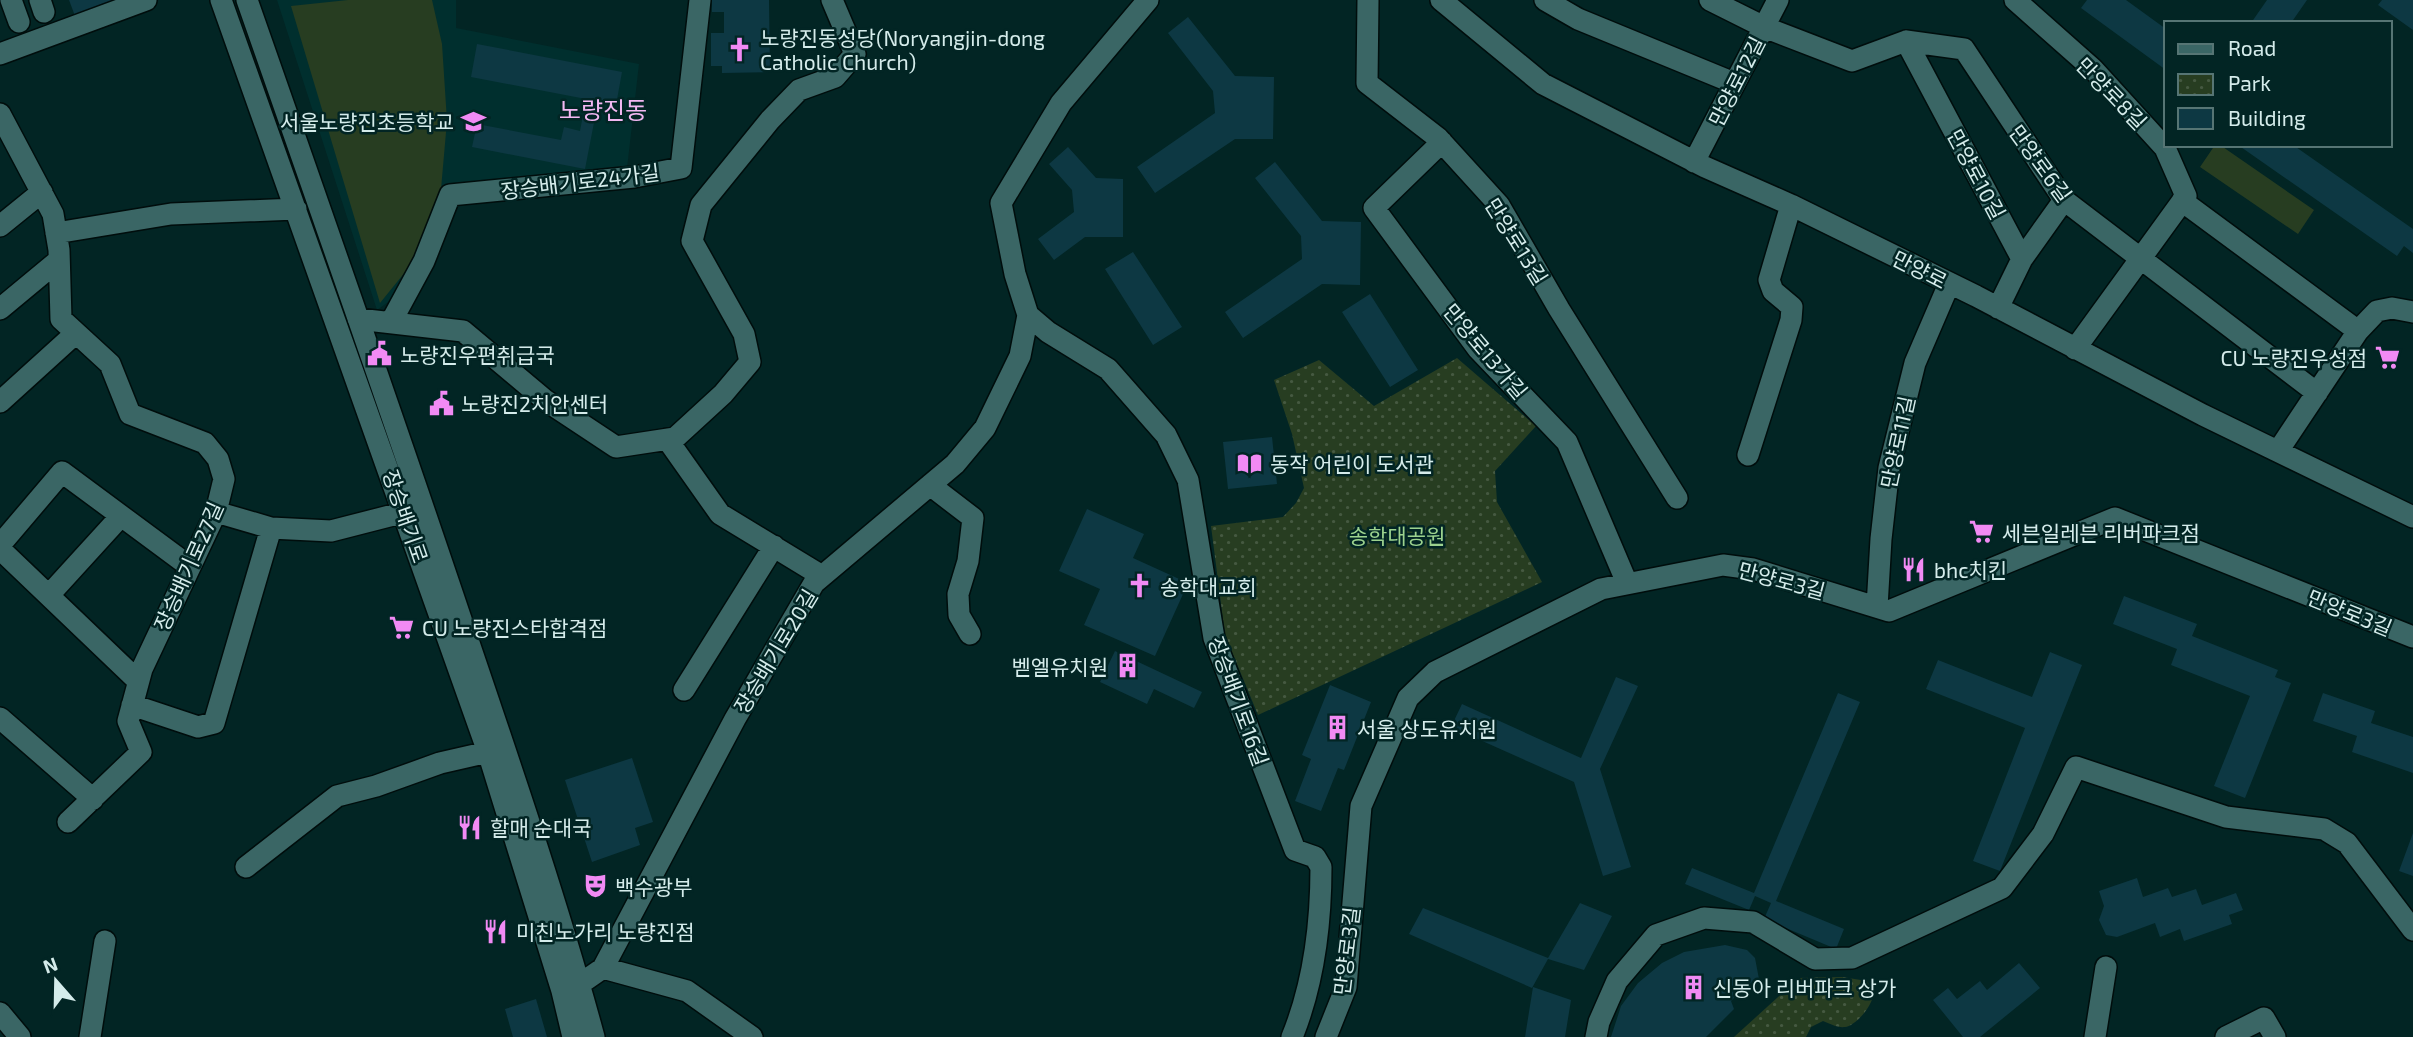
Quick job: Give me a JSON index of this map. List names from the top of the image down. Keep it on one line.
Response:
{"streets":{"street":["만양로12길","만양로8길","만양로6길","만양로10길","장승배기로24가길","만양로13길","만양로","만양로13가길","만양로11길","장승배기로","장승배기로27길","만양로3길","장승배기로20길","장승배기로16길"]},"crossings":[["만양로12길","만양로6길"],["만양로12길","만양로"],["만양로6길","만양로10길"],["만양로13길","만양로13가길"],["만양로","만양로11길"],["만양로13가길","만양로3길"],["만양로11길","만양로3길"],["장승배기로","장승배기로20길"],["장승배기로20길","장승배기로16길"]],"districts":["노량진동"],"parks":["송학대공원"],"places":{"church":["노량진동성당(Noryangjin-dong Catholic Church)","송학대교회"],"school or university":["서울노량진초등학교"],"public building":["노량진우편취급국","노량진2치안센터"],"supermarket":["CU 노량진우성점","세븐일레븐 리버파크점","CU 노량진스타합격점"],"library":["동작 어린이 도서관"],"restaurant":["bhc치킨","할매 순대국","미친노가리 노량진점"],"building":["벧엘유치원","서울 상도유치원","신동아 리버파크 상가"],"theatre":["백수광부"]},"legend":["Road","Park","Building"],"north":"top"}
